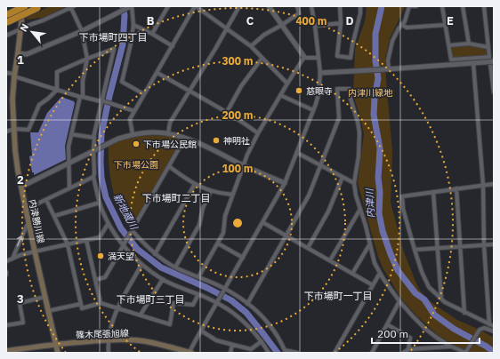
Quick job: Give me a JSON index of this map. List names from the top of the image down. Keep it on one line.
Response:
{"streets":{"main road":["内津勝川線","篠木尾張旭線"]},"crossings":[["内津勝川線","篠木尾張旭線"]],"districts":["下市場町四丁目","下市場町二丁目","下市場町一丁目","下市場町三丁目"],"water":["内津川","新地蔵川"],"parks":["内津川緑地","下市場公園"],"places":["慈眼寺","神明社","下市場公民館","満天望"],"scale_bar":"200 m","north":"top left","grid":{"columns":["B","C","D","E"],"rows":["1","2","3"]},"rings":["400 m","300 m","200 m","100 m"]}
